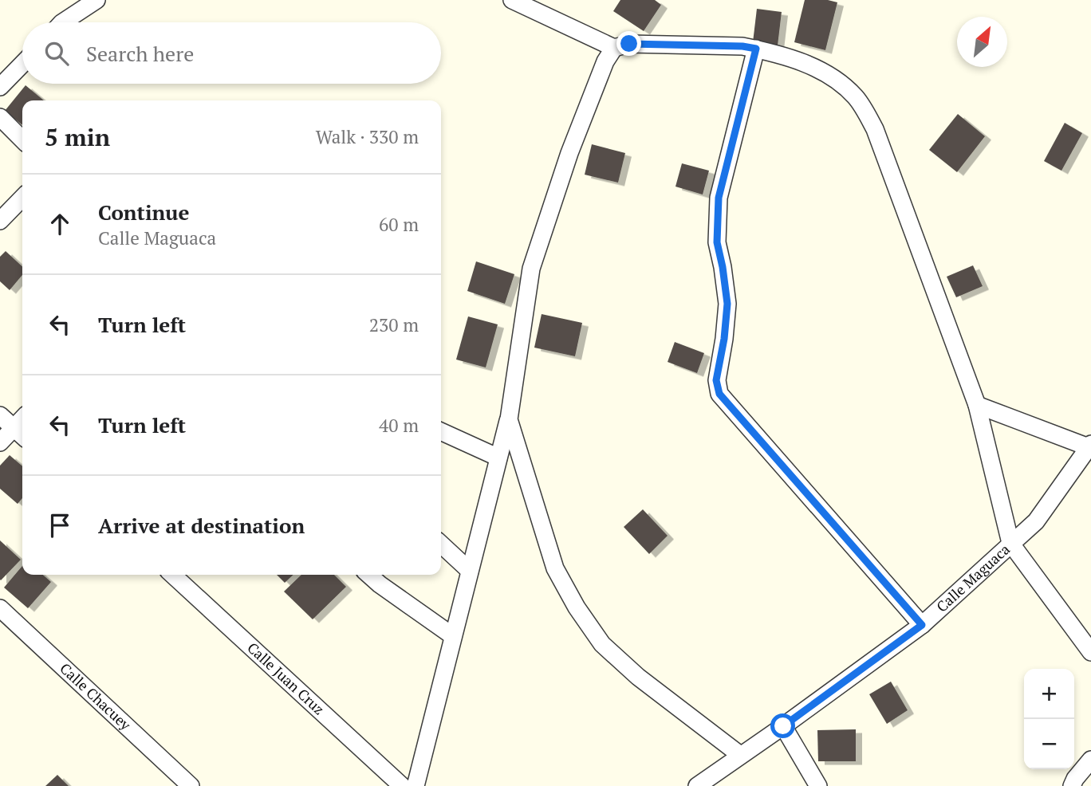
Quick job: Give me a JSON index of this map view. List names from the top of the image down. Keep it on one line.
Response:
{"streets":{"street":["Calle Maguaca","Calle Juan Cruz","Calle Chacuey"]},"north":"top right","page":{"search":"Search here","heading":["5 min","Walk · 330 m"],"list":[["Continue","Calle Maguaca","60 m"],["Turn left","230 m"],["Turn left","40 m"],"Arrive at destination"],"map_buttons":["+","−"]}}
